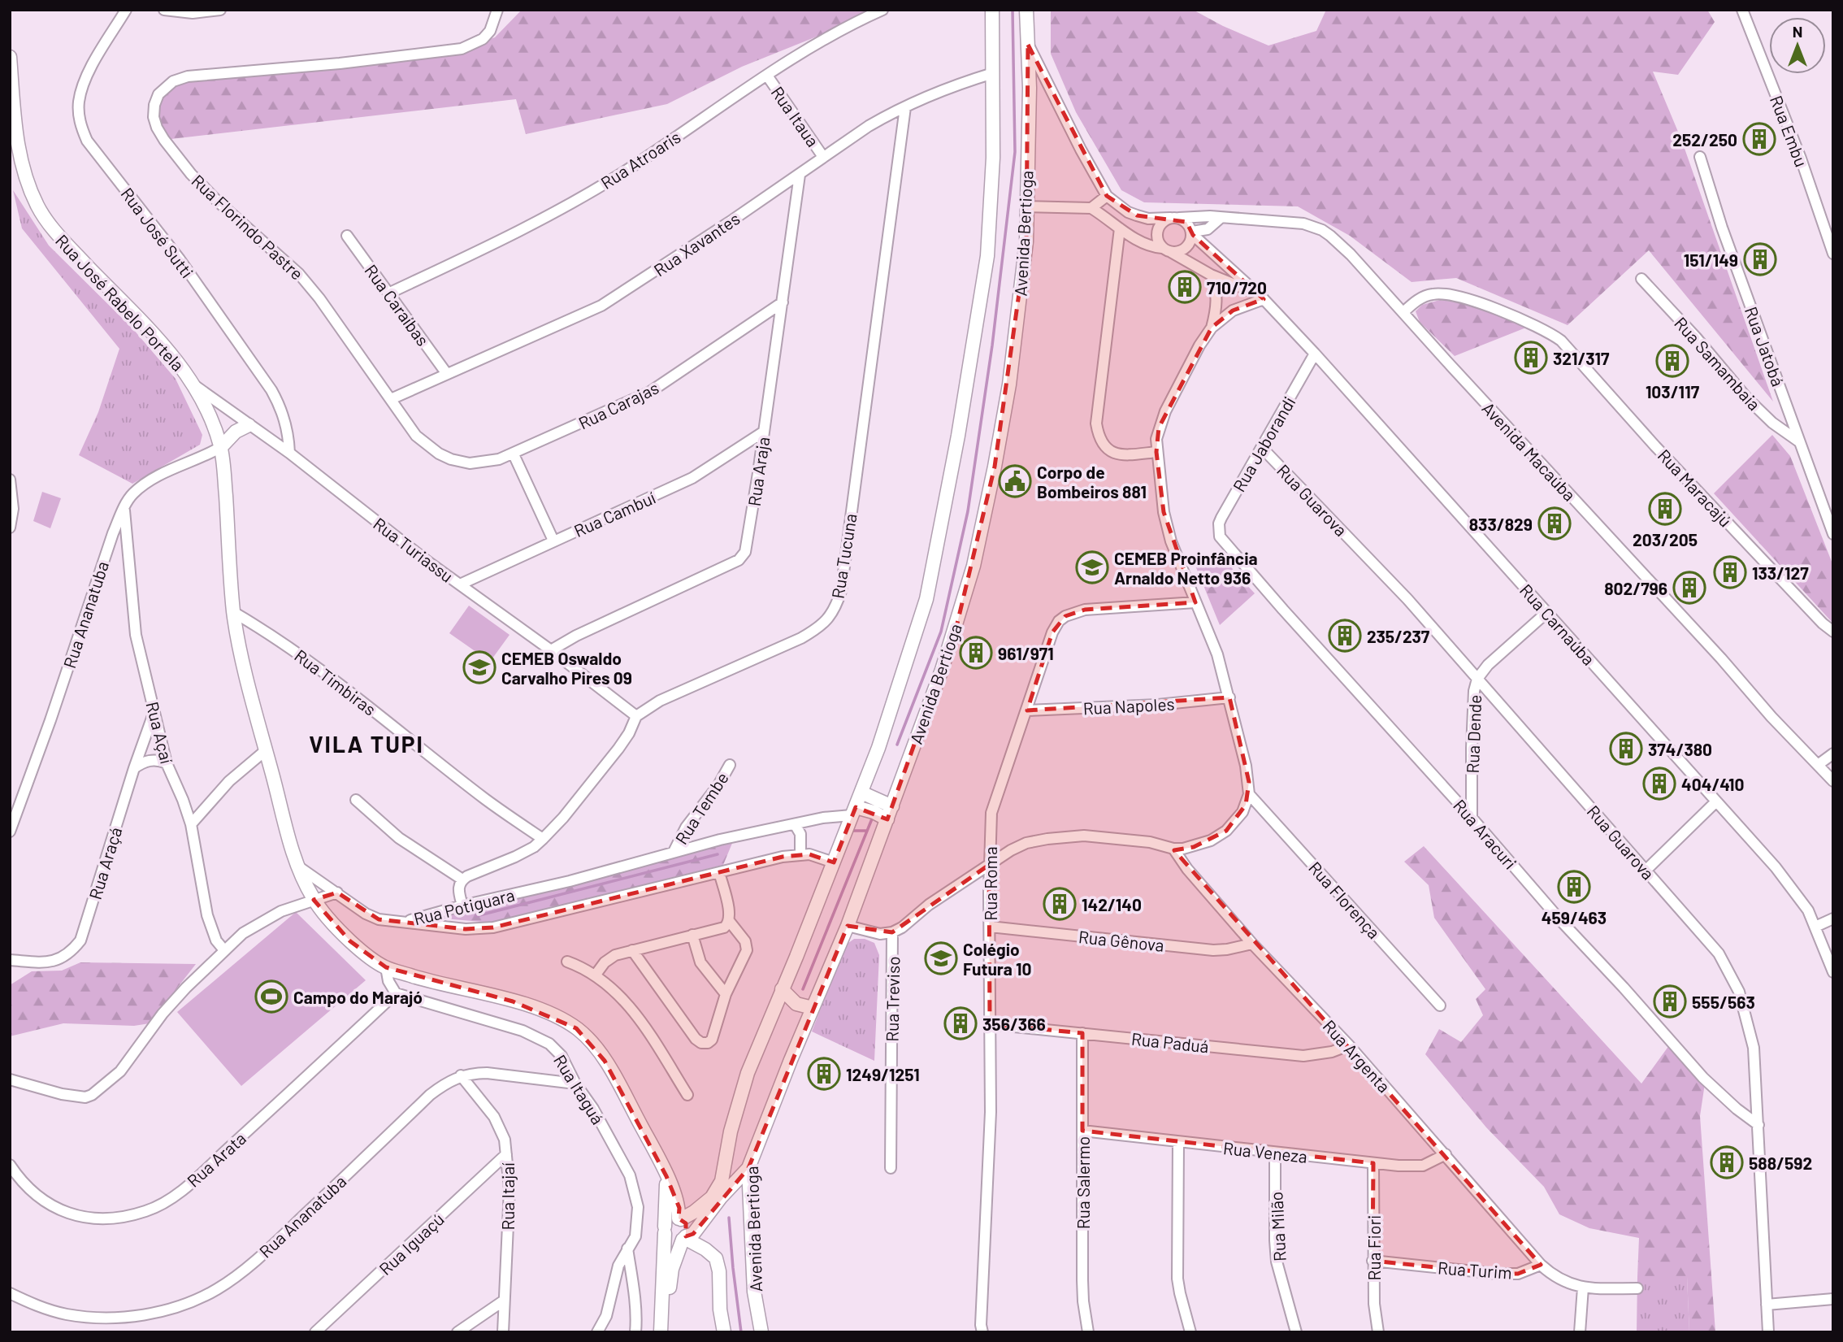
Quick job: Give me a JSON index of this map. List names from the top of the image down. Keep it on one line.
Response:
{"streets":{"street":["Rua Itaua","Rua Embu","Rua Atroaris","Rua Florindo Pastre","Rua José Sutti","Avenida Bertioga","Rua Xavantes","Rua José Rabelo Portela","Rua Caraíbas","Rua Jatobá","Rua Samambaia","Rua Carajas","Rua Jaborandi","Avenida Macaúba","Rua Araja","Rua Maracajú","Rua Guarova","Rua Cambuí","Rua Turiassu","Rua Tucuna","Rua Ananatuba","Rua Carnaúba","Rua Timbiras","Rua Napoles","Rua Açaí","Rua Dende","Rua Tembe","Rua Aracuri","Rua Araçá","Rua Roma","Rua Florença","Rua Potiguara","Rua Gênova","Rua Treviso","Rua Paduá","Rua Argenta","Rua Itaguá","Rua Veneza","Rua Arata","Rua Salermo","Rua Itajaí","Rua Milão","Rua Iguaçú","Rua Fiori","Rua Turim"]},"crossings":[["Rua Itaua","Rua Atroaris"],["Rua Itaua","Rua Xavantes"],["Rua Atroaris","Rua Caraíbas"],["Rua Florindo Pastre","Rua Xavantes"],["Rua Florindo Pastre","Rua Carajas"],["Rua José Sutti","Rua Turiassu"],["Avenida Bertioga","Rua Xavantes"],["Avenida Bertioga","Rua José Rabelo Portela"],["Avenida Bertioga","Rua Potiguara"],["Rua Xavantes","Rua Caraíbas"],["Rua Xavantes","Rua Araja"],["Rua Xavantes","Rua Tucuna"],["Rua José Rabelo Portela","Rua Turiassu"],["Rua José Rabelo Portela","Rua Ananatuba"],["Rua José Rabelo Portela","Rua Timbiras"],["Rua Jatobá","Rua Samambaia"],["Rua Carajas","Rua Araja"],["Rua Jaborandi","Rua Guarova"],["Rua Jaborandi","Rua Carnaúba"],["Rua Jaborandi","Rua Aracuri"],["Avenida Macaúba","Rua Maracajú"],["Avenida Macaúba","Rua Carnaúba"],["Rua Araja","Rua Cambuí"],["Rua Araja","Rua Turiassu"],["Rua Guarova","Rua Dende"],["Rua Guarova","Rua Aracuri"],["Rua Cambuí","Rua Turiassu"],["Rua Turiassu","Rua Tucuna"],["Rua Tucuna","Rua Timbiras"],["Rua Ananatuba","Rua Açaí"],["Rua Ananatuba","Rua Itaguá"],["Rua Ananatuba","Rua Itajaí"],["Rua Carnaúba","Rua Dende"],["Rua Napoles","Rua Roma"],["Rua Açaí","Rua Araçá"],["Rua Dende","Rua Aracuri"],["Rua Tembe","Rua Potiguara"],["Rua Roma","Rua Gênova"],["Rua Roma","Rua Paduá"],["Rua Gênova","Rua Argenta"],["Rua Paduá","Rua Argenta"],["Rua Paduá","Rua Salermo"],["Rua Argenta","Rua Veneza"],["Rua Argenta","Rua Turim"],["Rua Itaguá","Rua Arata"],["Rua Veneza","Rua Salermo"],["Rua Veneza","Rua Milão"],["Rua Veneza","Rua Fiori"],["Rua Itajaí","Rua Iguaçú"],["Rua Fiori","Rua Turim"]],"districts":["VILA TUPI"],"places":{"building":["252/250","151/149","710/720","321/317","103/117","203/205","833/829","133/127","802/796","235/237","961/971","374/380","404/410","459/463","142/140","555/563","356/366","1249/1251","588/592"],"public building":["Corpo de Bombeiros 881"],"school or university":["CEMEB Proinfância Arnaldo Netto 936","CEMEB Oswaldo Carvalho Pires 09","Colégio Futura 10"],"sports":["Campo do Marajó"]},"north":"top"}
